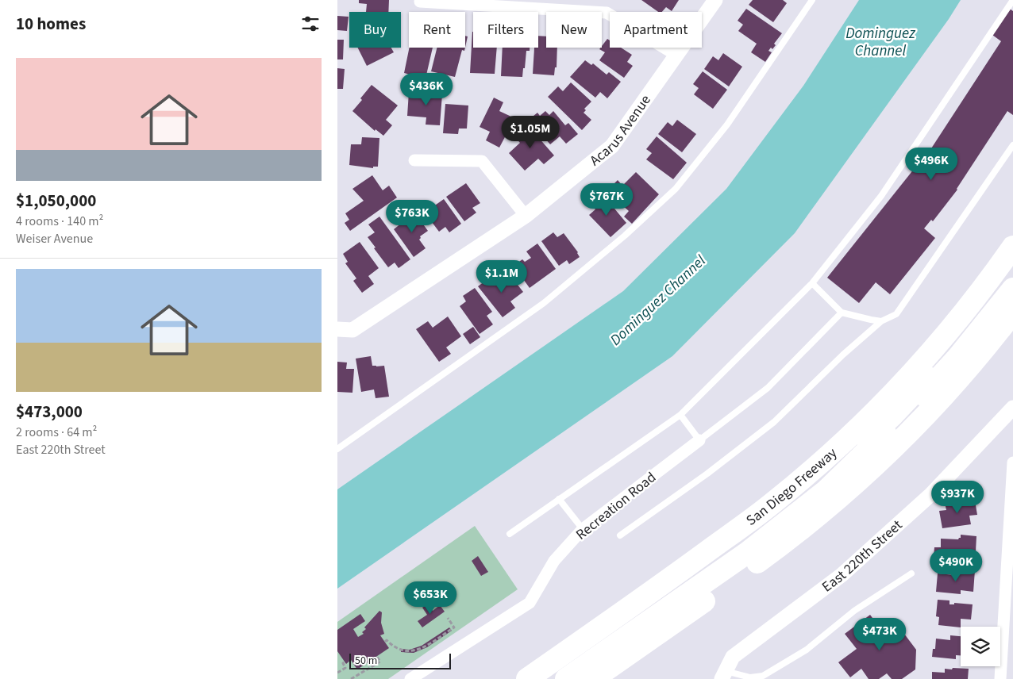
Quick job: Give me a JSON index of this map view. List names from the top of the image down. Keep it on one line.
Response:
{"streets":{"highway":["San Diego Freeway"],"street":["Acarus Avenue","Recreation Road","East 220th Street"]},"water":["Dominguez Channel"],"scale_bar":"50 m","page":{"heading":"10 homes","chip":["Buy","Rent","Filters","New","Apartment"],"list":[{"name":"$1,050,000","note":"4 rooms · 140 m² · Weiser Avenue"},{"name":"$473,000","note":"2 rooms · 64 m² · East 220th Street"}],"price":["$436K","$1.05M","$496K","$767K","$763K","$1.1M","$937K","$490K","$653K","$473K"],"scale":"50 m"}}
